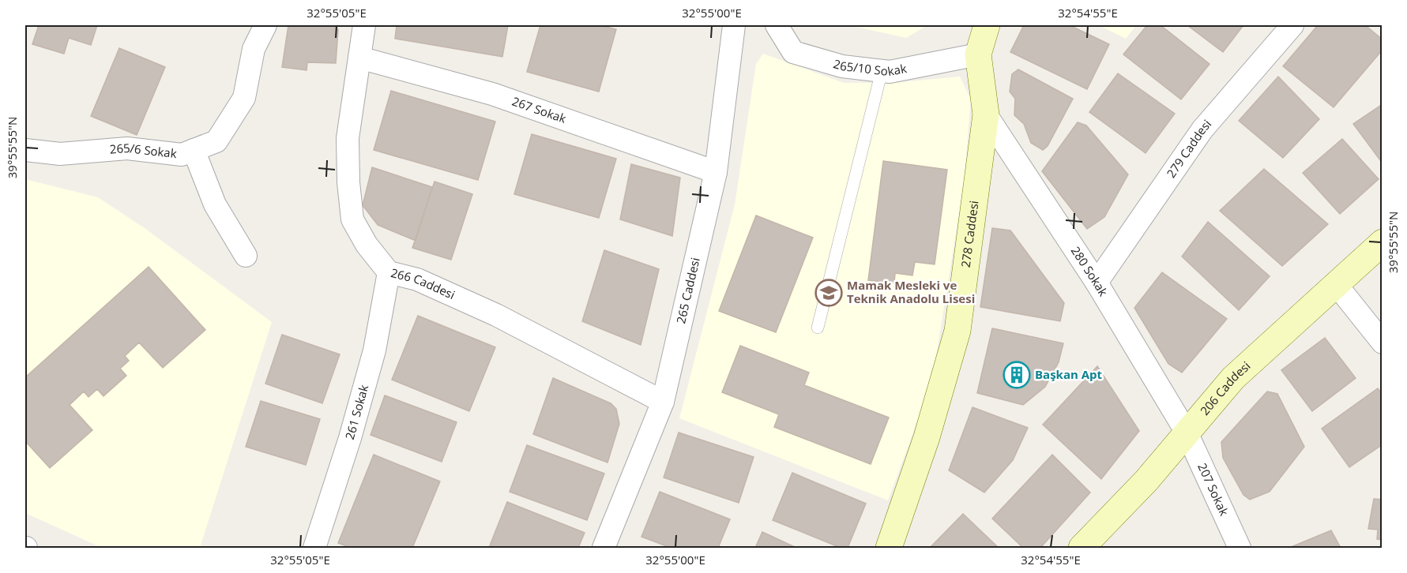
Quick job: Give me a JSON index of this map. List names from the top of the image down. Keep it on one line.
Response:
{"streets":{"street":["265/10 Sokak","267 Sokak","279 Caddesi","265/6 Sokak","278 Caddesi","280 Sokak","266 Caddesi","265 Caddesi","206 Caddesi","261 Sokak","207 Sokak"]},"crossings":[["265/10 Sokak","278 Caddesi"],["267 Sokak","266 Caddesi"],["267 Sokak","265 Caddesi"],["279 Caddesi","280 Sokak"],["278 Caddesi","280 Sokak"],["280 Sokak","206 Caddesi"],["280 Sokak","207 Sokak"],["266 Caddesi","265 Caddesi"],["266 Caddesi","261 Sokak"],["206 Caddesi","207 Sokak"]],"places":{"school or university":["Mamak Mesleki ve Teknik Anadolu Lisesi"],"building":["Başkan Apt"]},"coordinates":["32°55'05\"E","32°55'00\"E","32°54'55\"E","39°55'55\"N"]}
